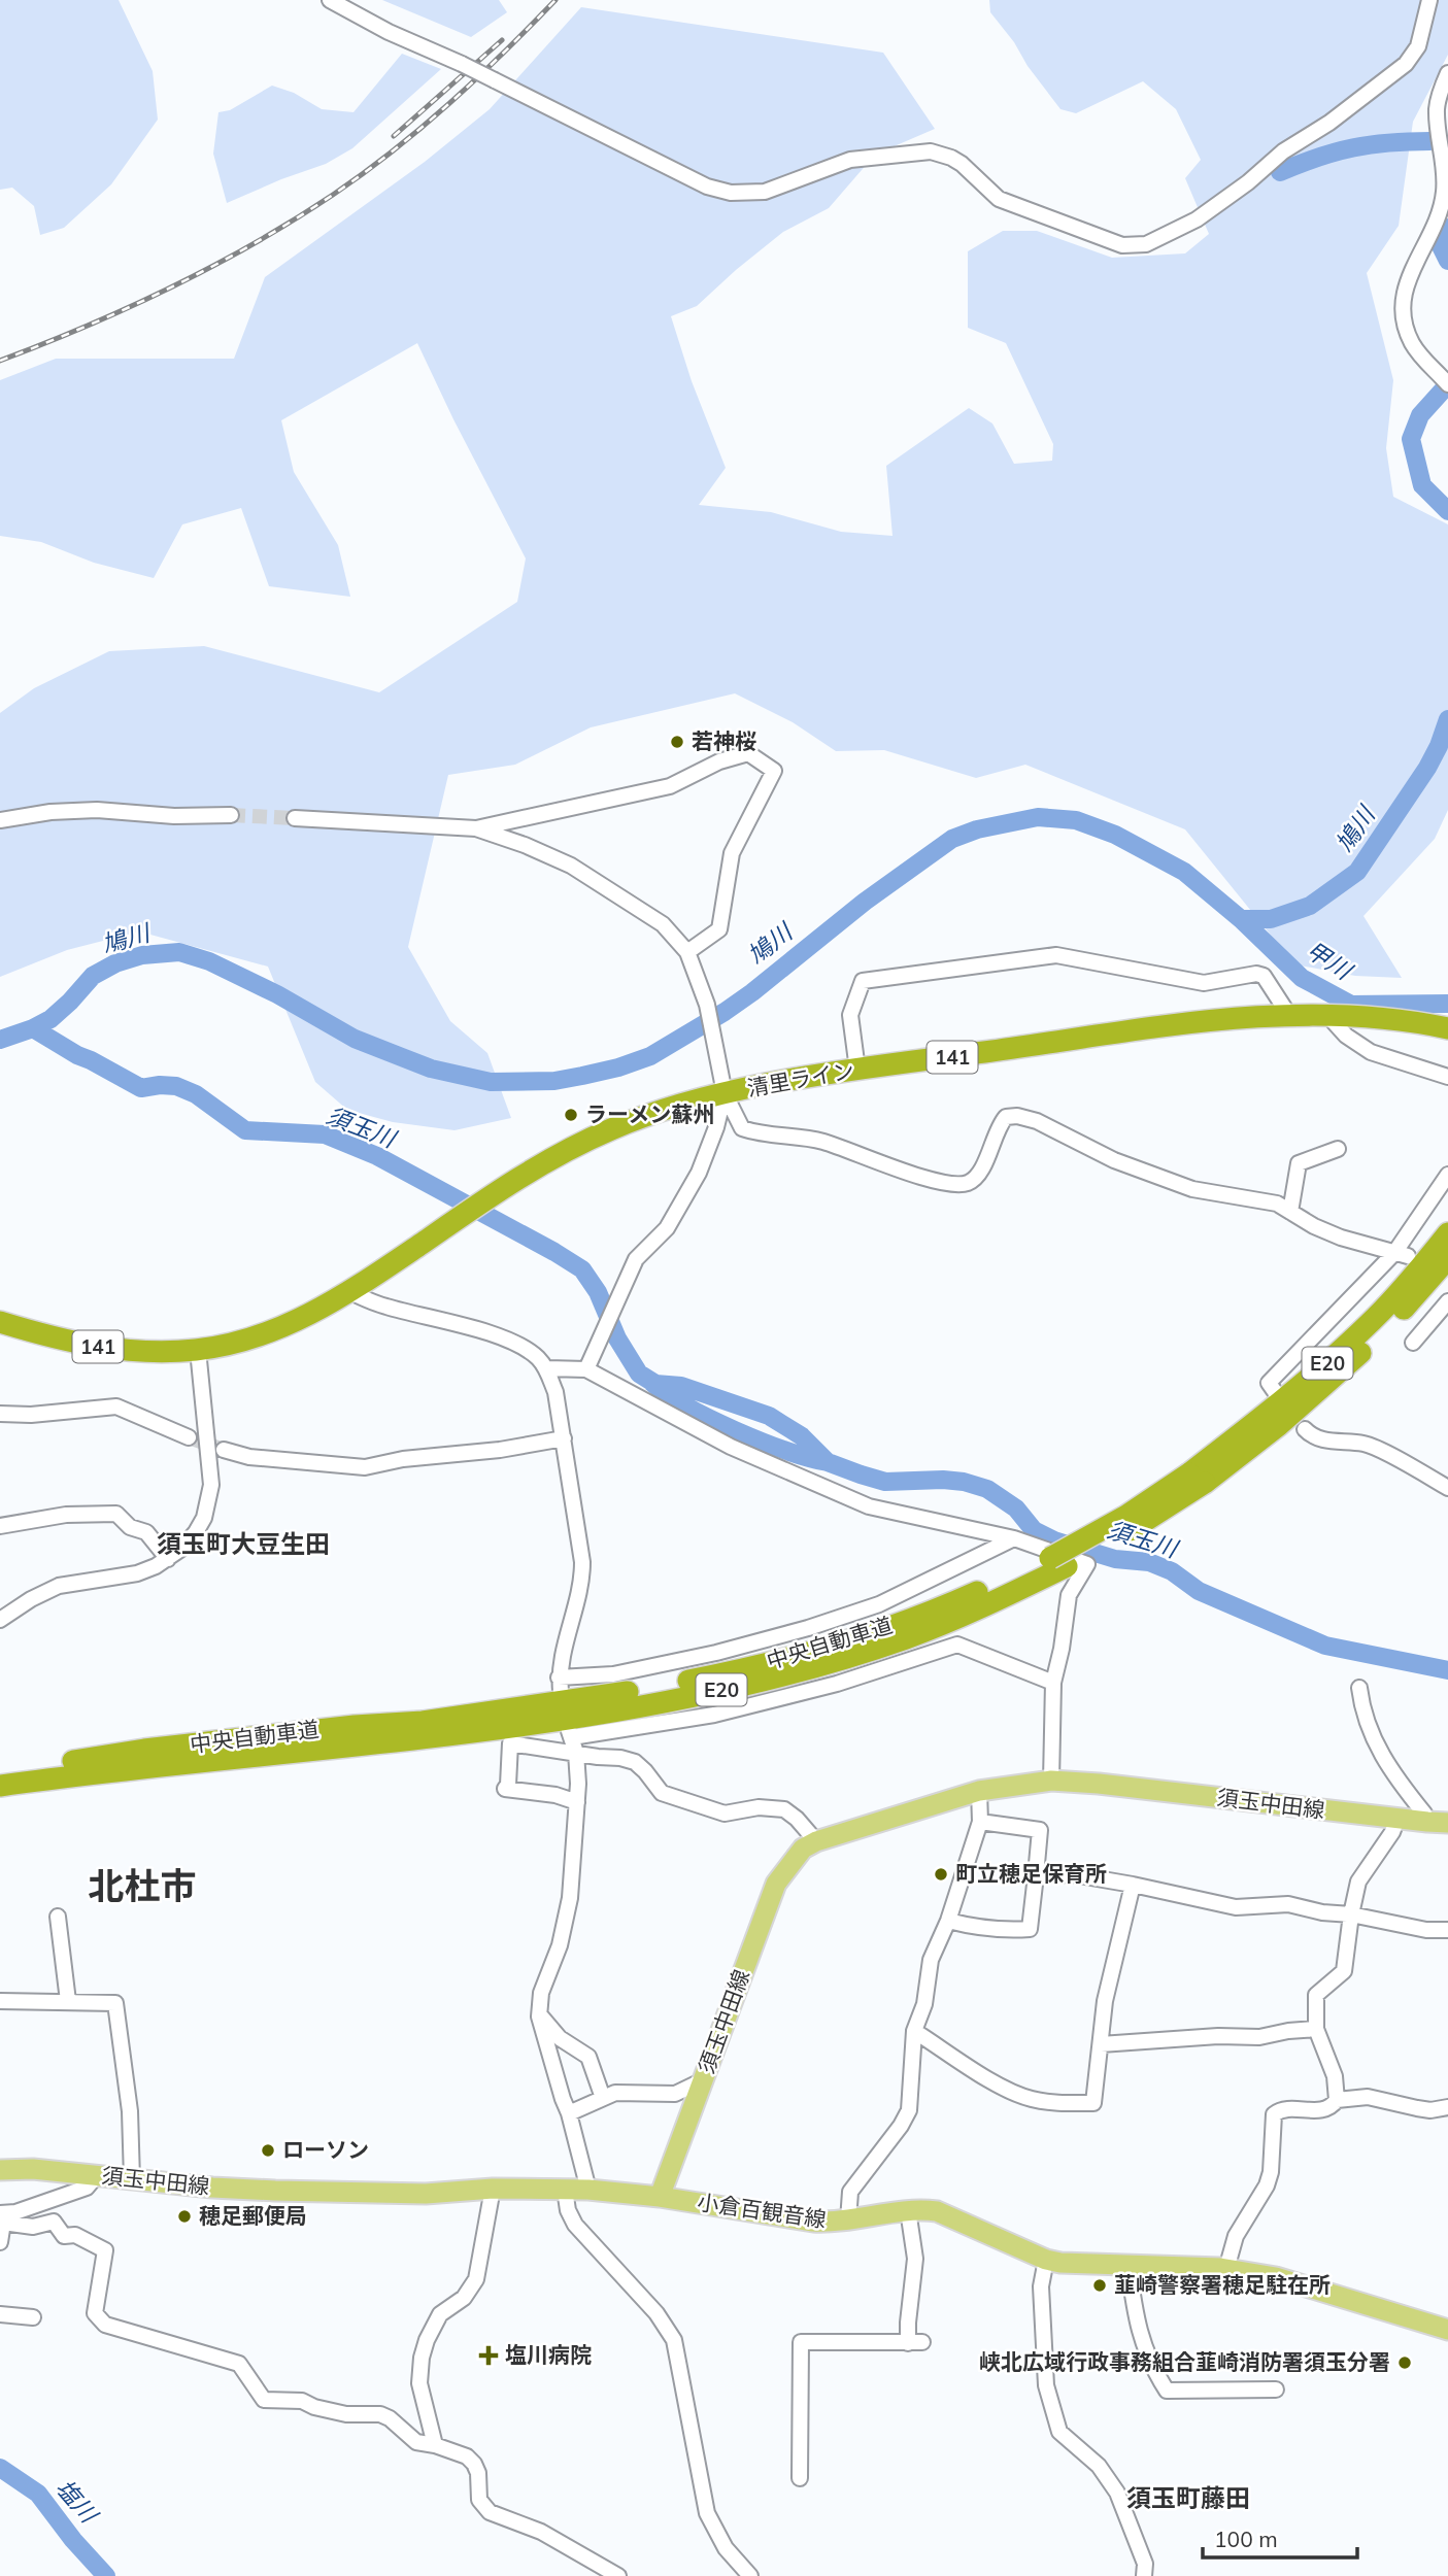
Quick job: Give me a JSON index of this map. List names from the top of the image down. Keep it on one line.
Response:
{"streets":{"highway":["141","清里ライン","E20","中央自動車道"],"main road":["須玉中田線","小倉百観音線"]},"crossings":[["須玉中田線","小倉百観音線"]],"districts":["須玉町大豆生田","北杜市","須玉町藤田"],"water":["鳩川","甲川","須玉川","塩川"],"places":{"other":["若神桜","ラーメン蘇州","町立穂足保育所","ローソン","穂足郵便局","韮崎警察署穂足駐在所","峡北広域行政事務組合韮崎消防署須玉分署"],"health":["塩川病院"]},"scale_bar":"100 m"}
